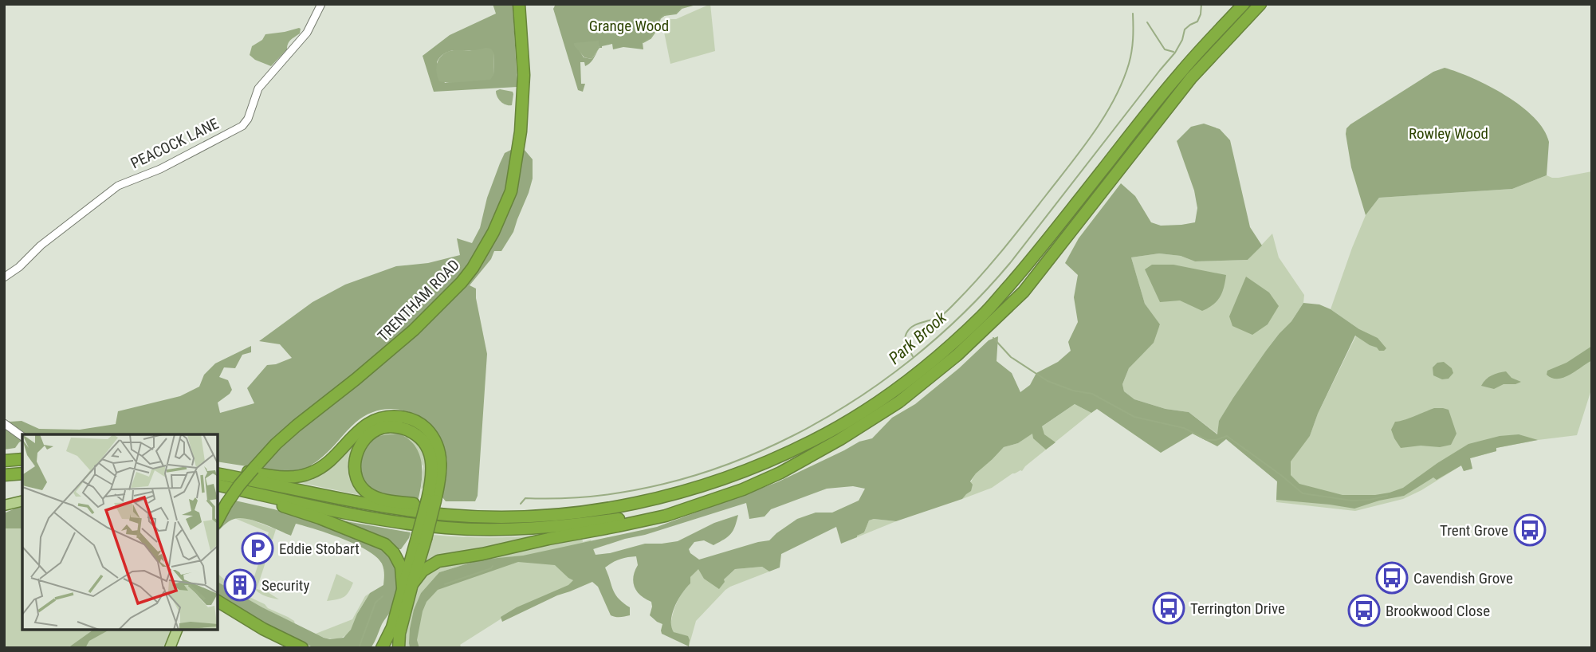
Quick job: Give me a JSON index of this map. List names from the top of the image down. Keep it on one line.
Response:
{"streets":{"highway":["TRENTHAM ROAD"],"street":["PEACOCK LANE"]},"water":["Park Brook"],"parks":["Grange Wood","Rowley Wood"],"places":{"bus stop":["Trent Grove","Cavendish Grove","Terrington Drive","Brookwood Close"],"parking":["Eddie Stobart"],"building":["Security"]}}
